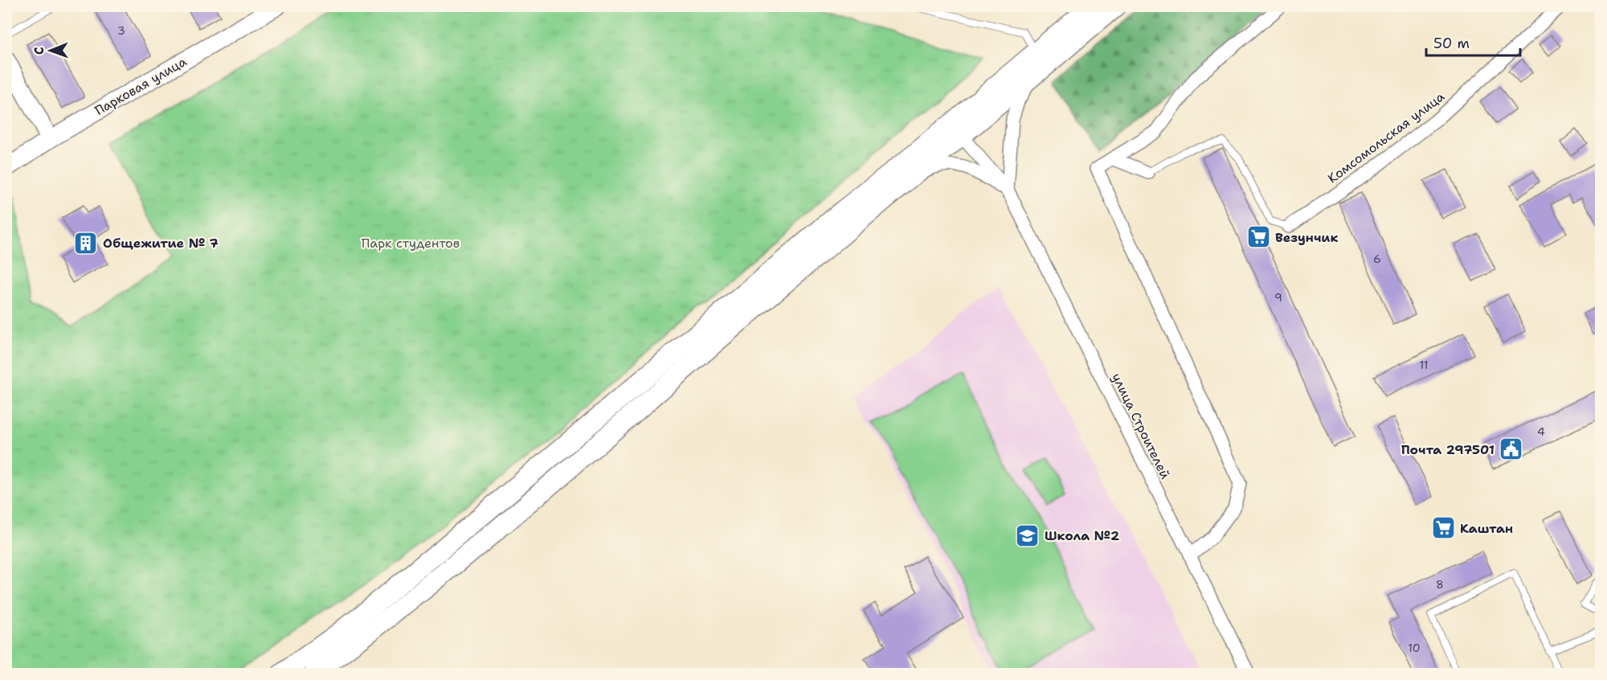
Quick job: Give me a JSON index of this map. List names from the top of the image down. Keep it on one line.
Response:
{"streets":{"street":["Парковая улица","Комсомольская улица","улица Строителей"]},"parks":["Парк студентов"],"places":{"supermarket":["Везунчик","Каштан"],"building":["Общежитие № 7"],"public building":["Почта 297501"],"school or university":["Школа №2"]},"house_numbers":["3","6","9","11","4","8","10"],"scale_bar":"50 m","north":"left"}
